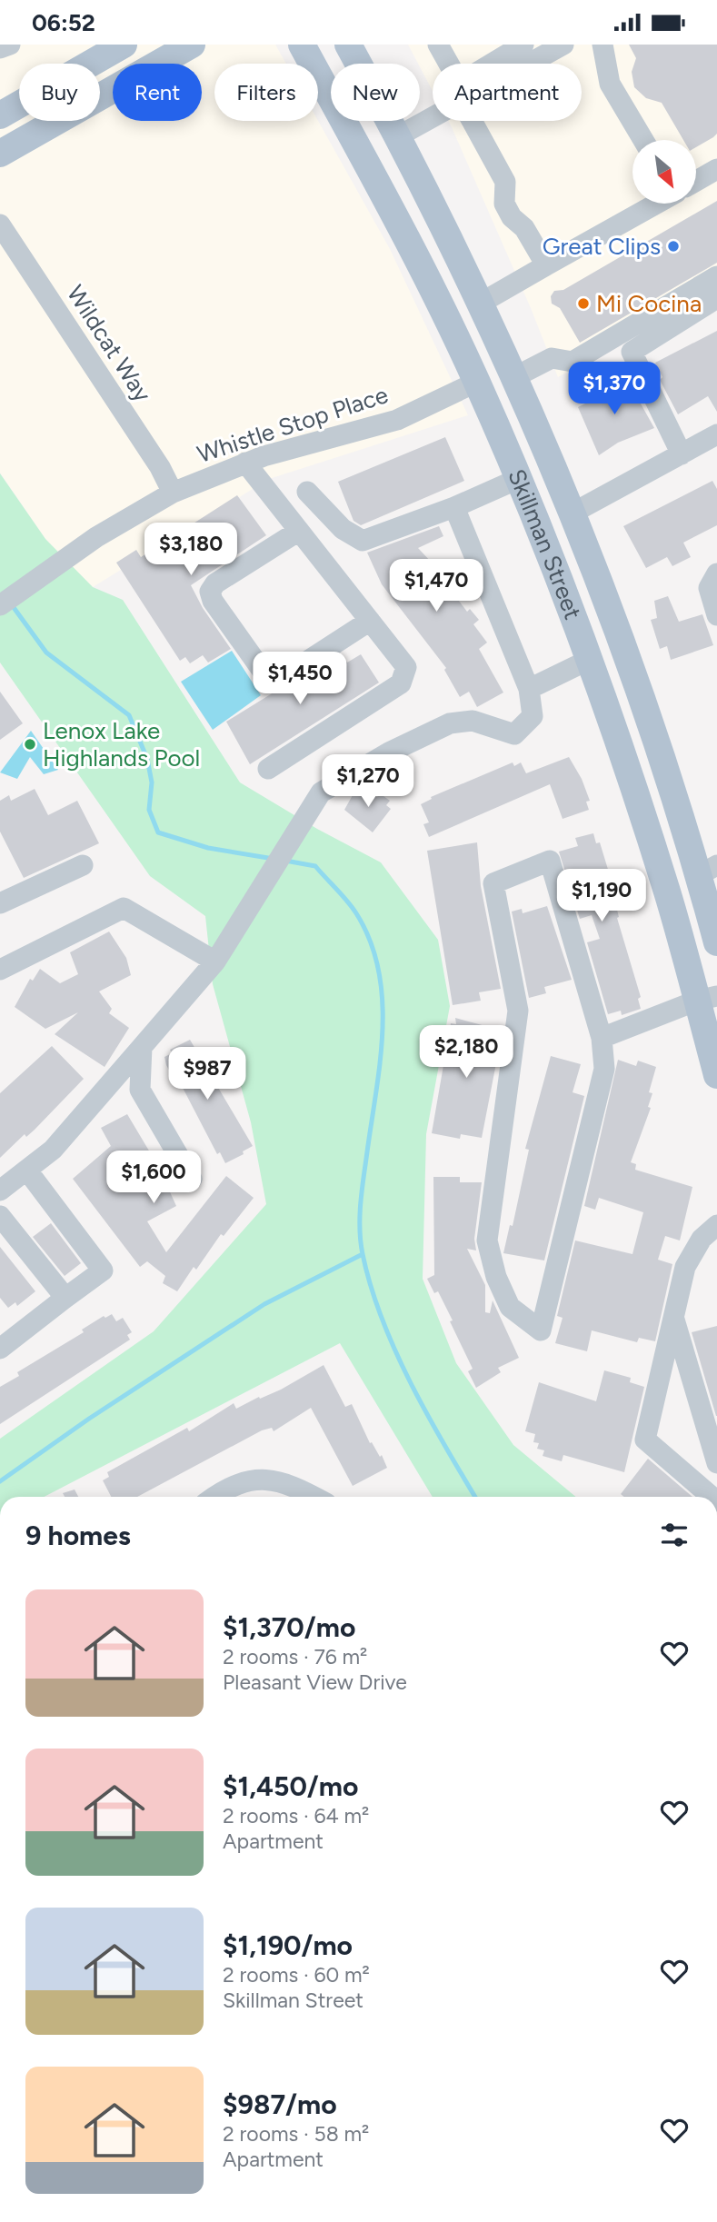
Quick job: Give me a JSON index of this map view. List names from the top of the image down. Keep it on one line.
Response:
{"streets":{"main road":["Skillman Street"],"street":["Wildcat Way","Whistle Stop Place"]},"crossings":[["Wildcat Way","Whistle Stop Place"],["Whistle Stop Place","Skillman Street"]],"places":["Great Clips","Mi Cocina","Lenox Lake Highlands Pool"],"north":"bottom right","page":{"status":"06:52","chip":["Buy","Rent","Filters","New","Apartment"],"price":["$1,370","$3,180","$1,470","$1,450","$1,270","$1,190","$2,180","$987","$1,600"],"heading":"9 homes","list":[{"name":"$1,370/mo","note":"2 rooms · 76 m² · Pleasant View Drive"},{"name":"$1,450/mo","note":"2 rooms · 64 m² · Apartment"},{"name":"$1,190/mo","note":"2 rooms · 60 m² · Skillman Street"},{"name":"$987/mo","note":"2 rooms · 58 m² · Apartment"}]}}
